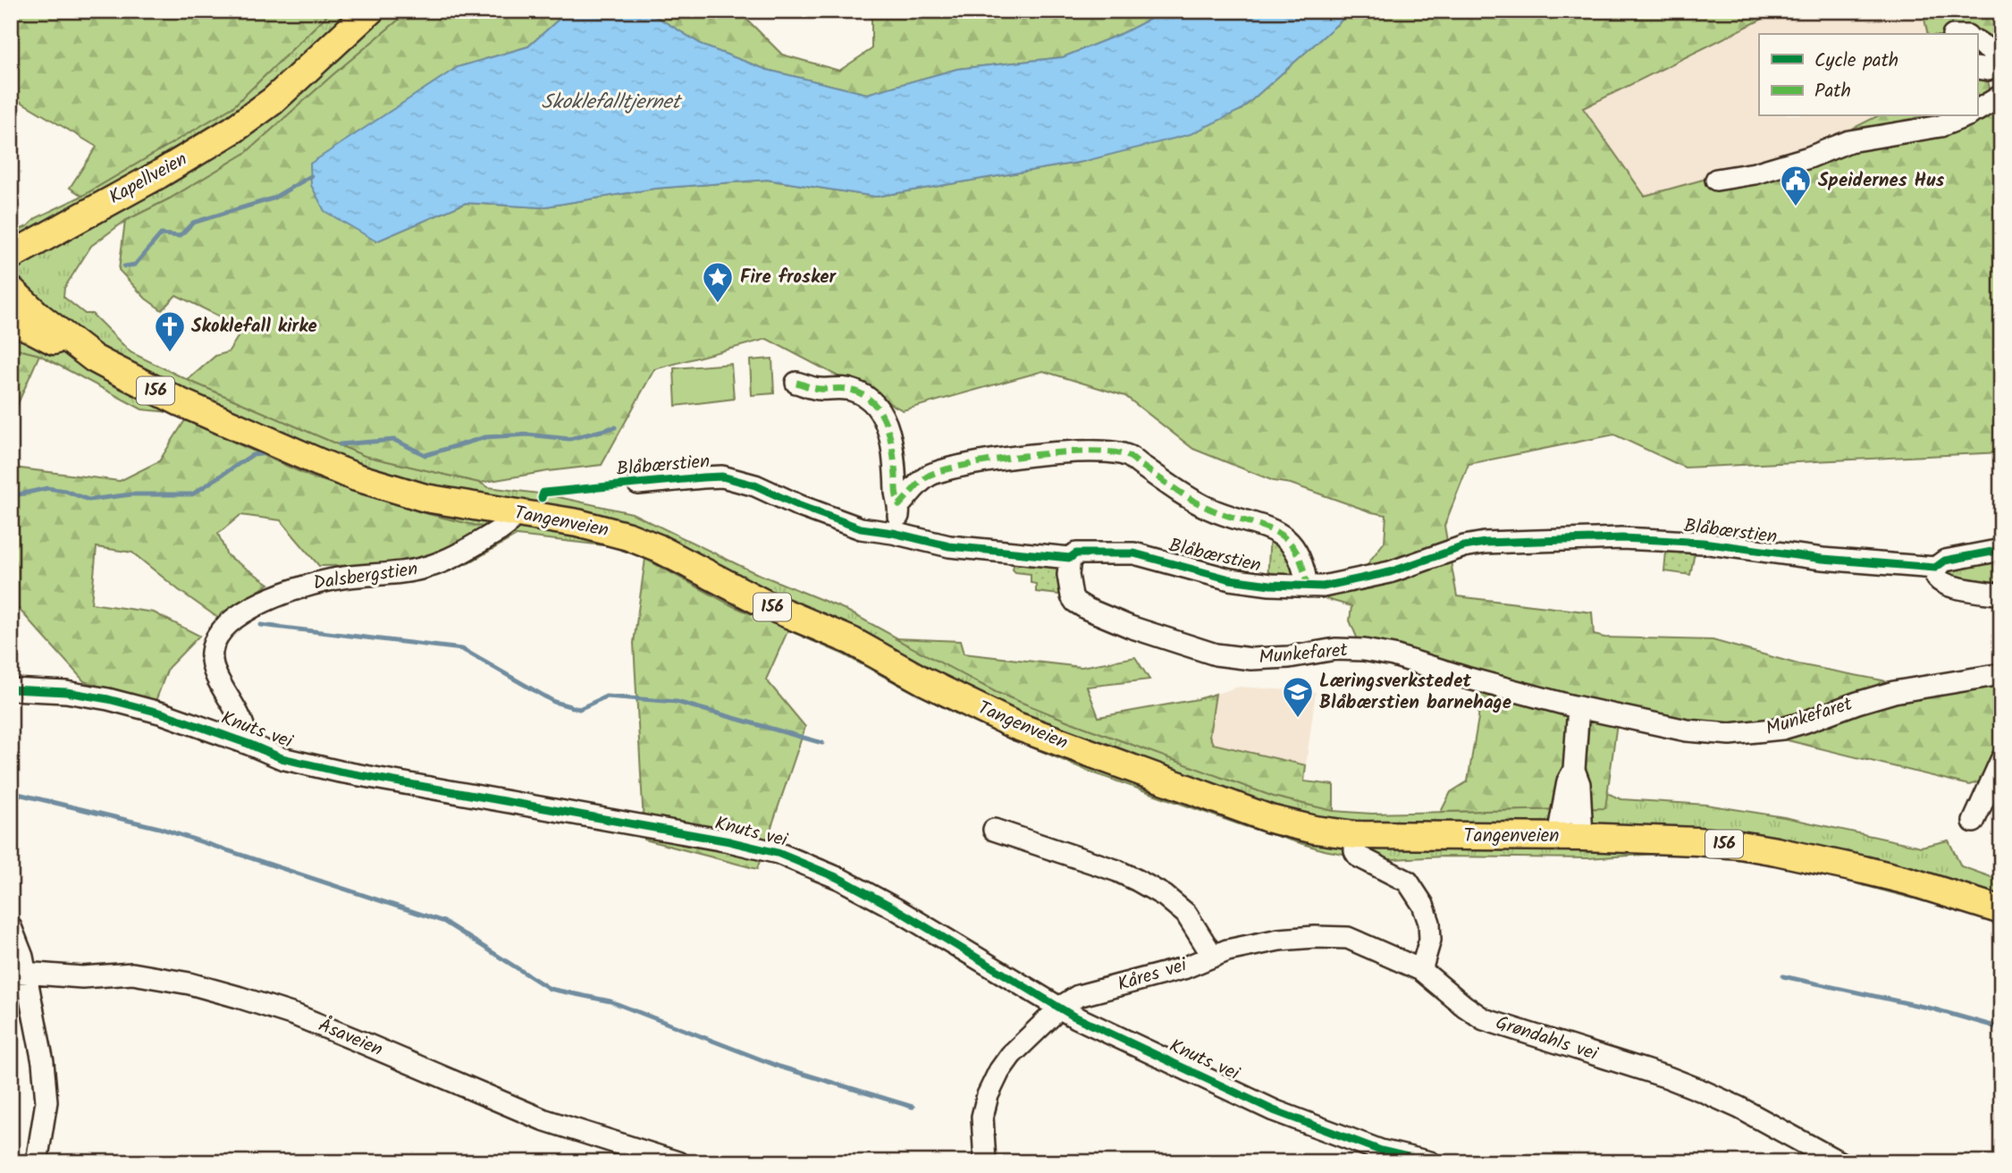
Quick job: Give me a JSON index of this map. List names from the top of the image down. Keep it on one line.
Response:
{"streets":{"main road":["Kapellveien","156","Tangenveien"],"street":["Blåbærstien","Dalsbergstien","Munkefaret","Knuts vei","Kåres vei","Åsaveien","Grøndahls vei"]},"crossings":[["Kapellveien","Tangenveien"],["Blåbærstien","Munkefaret"],["Tangenveien","Dalsbergstien"],["Dalsbergstien","Knuts vei"],["Knuts vei","Kåres vei"],["Kåres vei","Grøndahls vei"]],"water":["Skoklefalltjernet"],"places":{"public building":["Speidernes Hus"],"place":["Fire frosker"],"church":["Skoklefall kirke"],"school or university":["Læringsverkstedet Blåbærstien barnehage"]},"legend":["Cycle path","Path"]}
